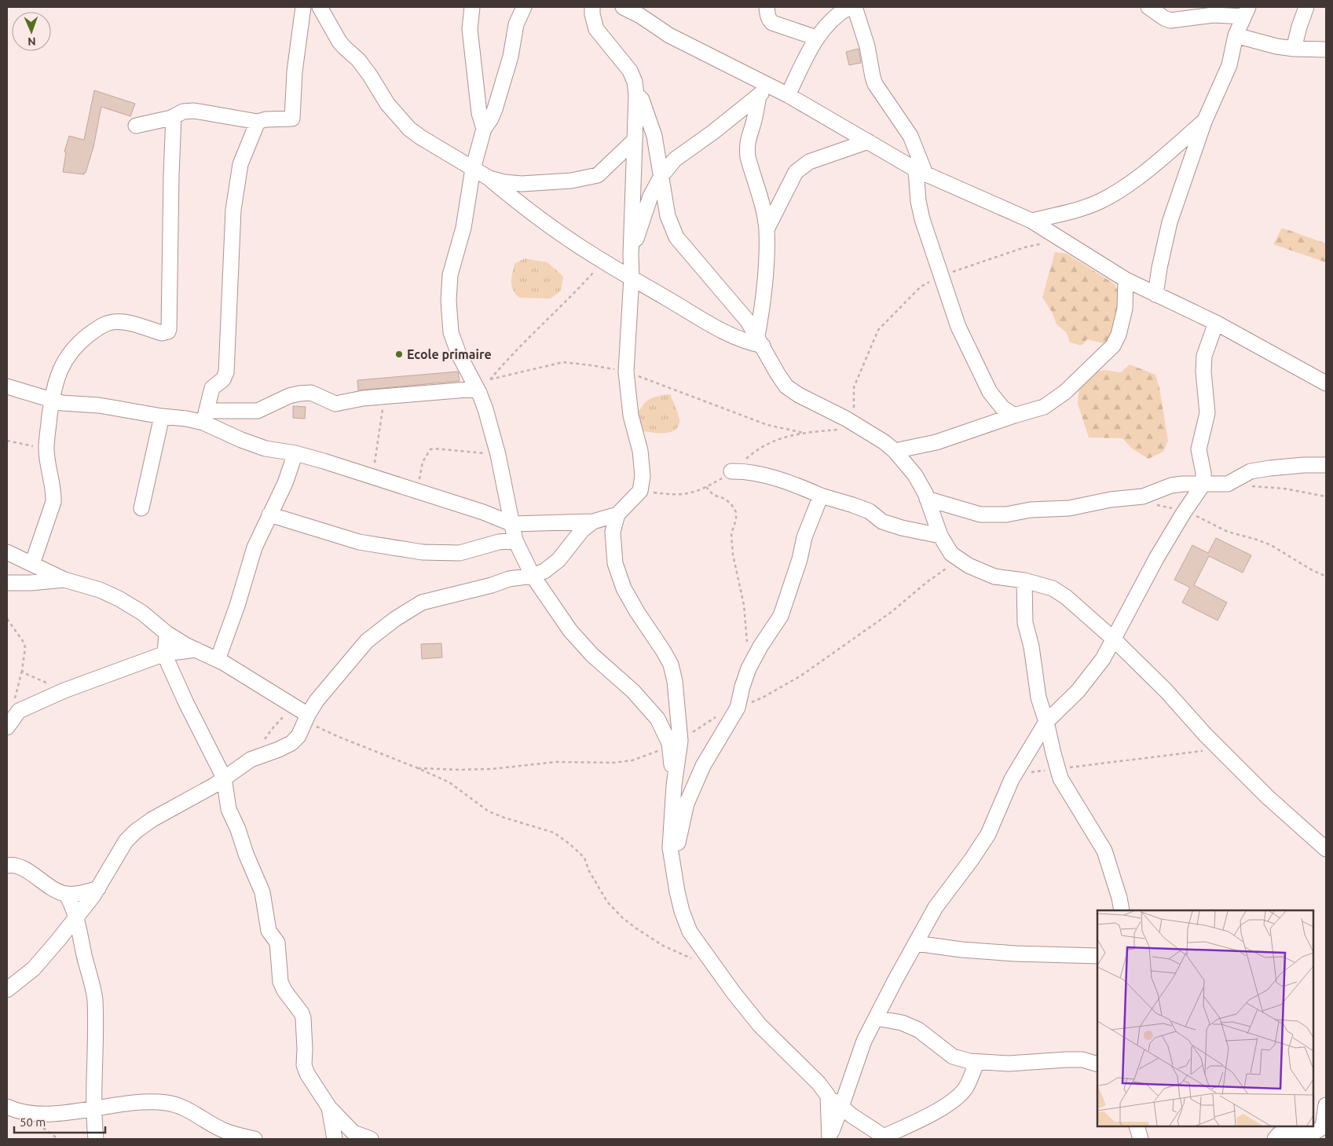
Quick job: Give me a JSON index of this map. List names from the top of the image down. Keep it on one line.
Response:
{"places":["Ecole primaire"],"scale_bar":"50 m","north":"bottom"}
